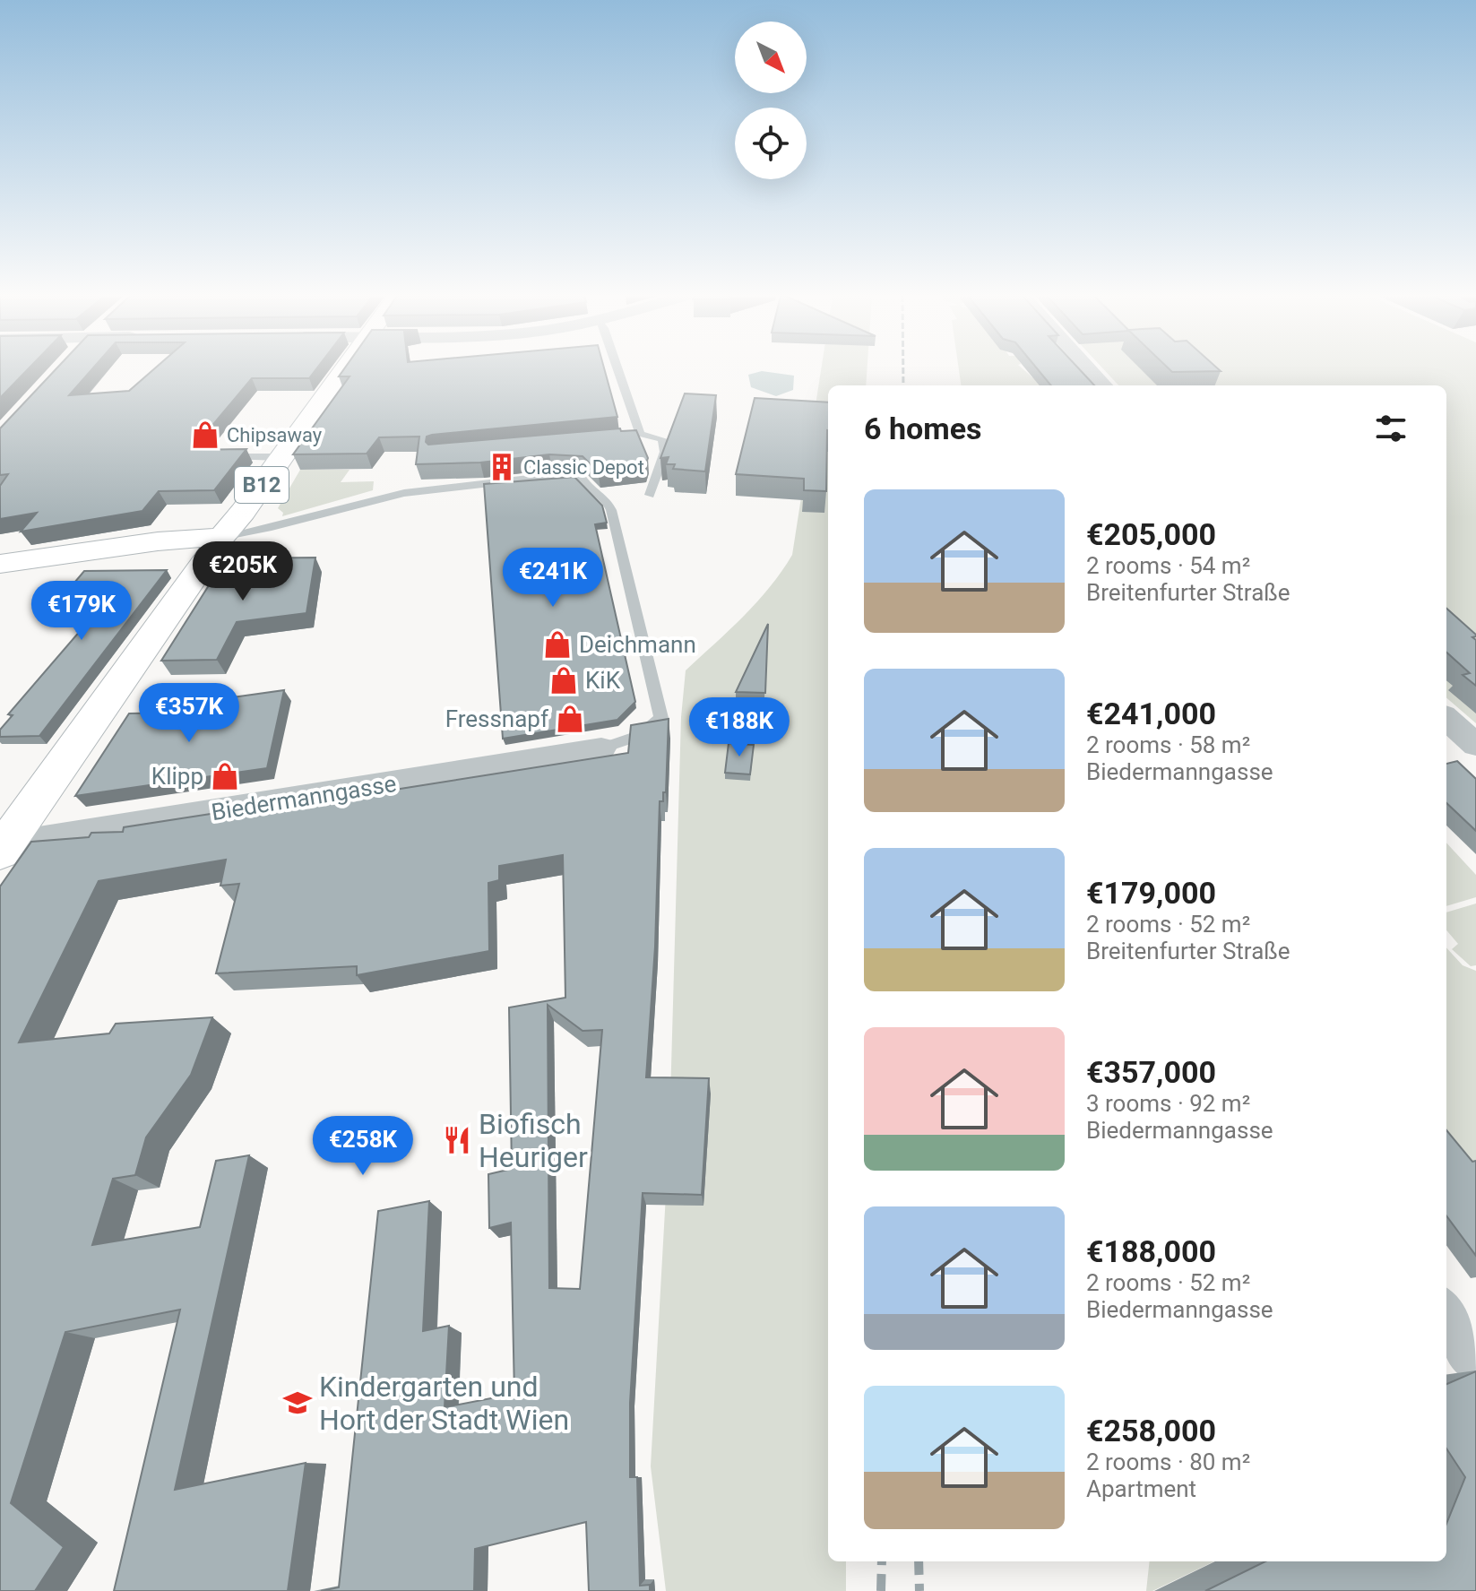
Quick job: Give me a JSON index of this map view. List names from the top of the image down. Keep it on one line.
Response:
{"streets":{"main road":["B12"],"street":["Biedermanngasse"]},"crossings":[["B12","Biedermanngasse"]],"places":{"shop":["Chipsaway","Deichmann","KiK","Fressnapf","Klipp"],"building":["Classic Depot"],"restaurant":["Biofisch Heuriger"],"school or university":["Kindergarten und Hort der Stadt Wien"]},"north":"bottom right","page":{"heading":"6 homes","list":[{"name":"€205,000","note":"2 rooms · 54 m² · Breitenfurter Straße"},{"name":"€241,000","note":"2 rooms · 58 m² · Biedermanngasse"},{"name":"€179,000","note":"2 rooms · 52 m² · Breitenfurter Straße"},{"name":"€357,000","note":"3 rooms · 92 m² · Biedermanngasse"},{"name":"€188,000","note":"2 rooms · 52 m² · Biedermanngasse"},{"name":"€258,000","note":"2 rooms · 80 m² · Apartment"}],"price":["€205K","€241K","€179K","€357K","€188K","€258K"]}}
